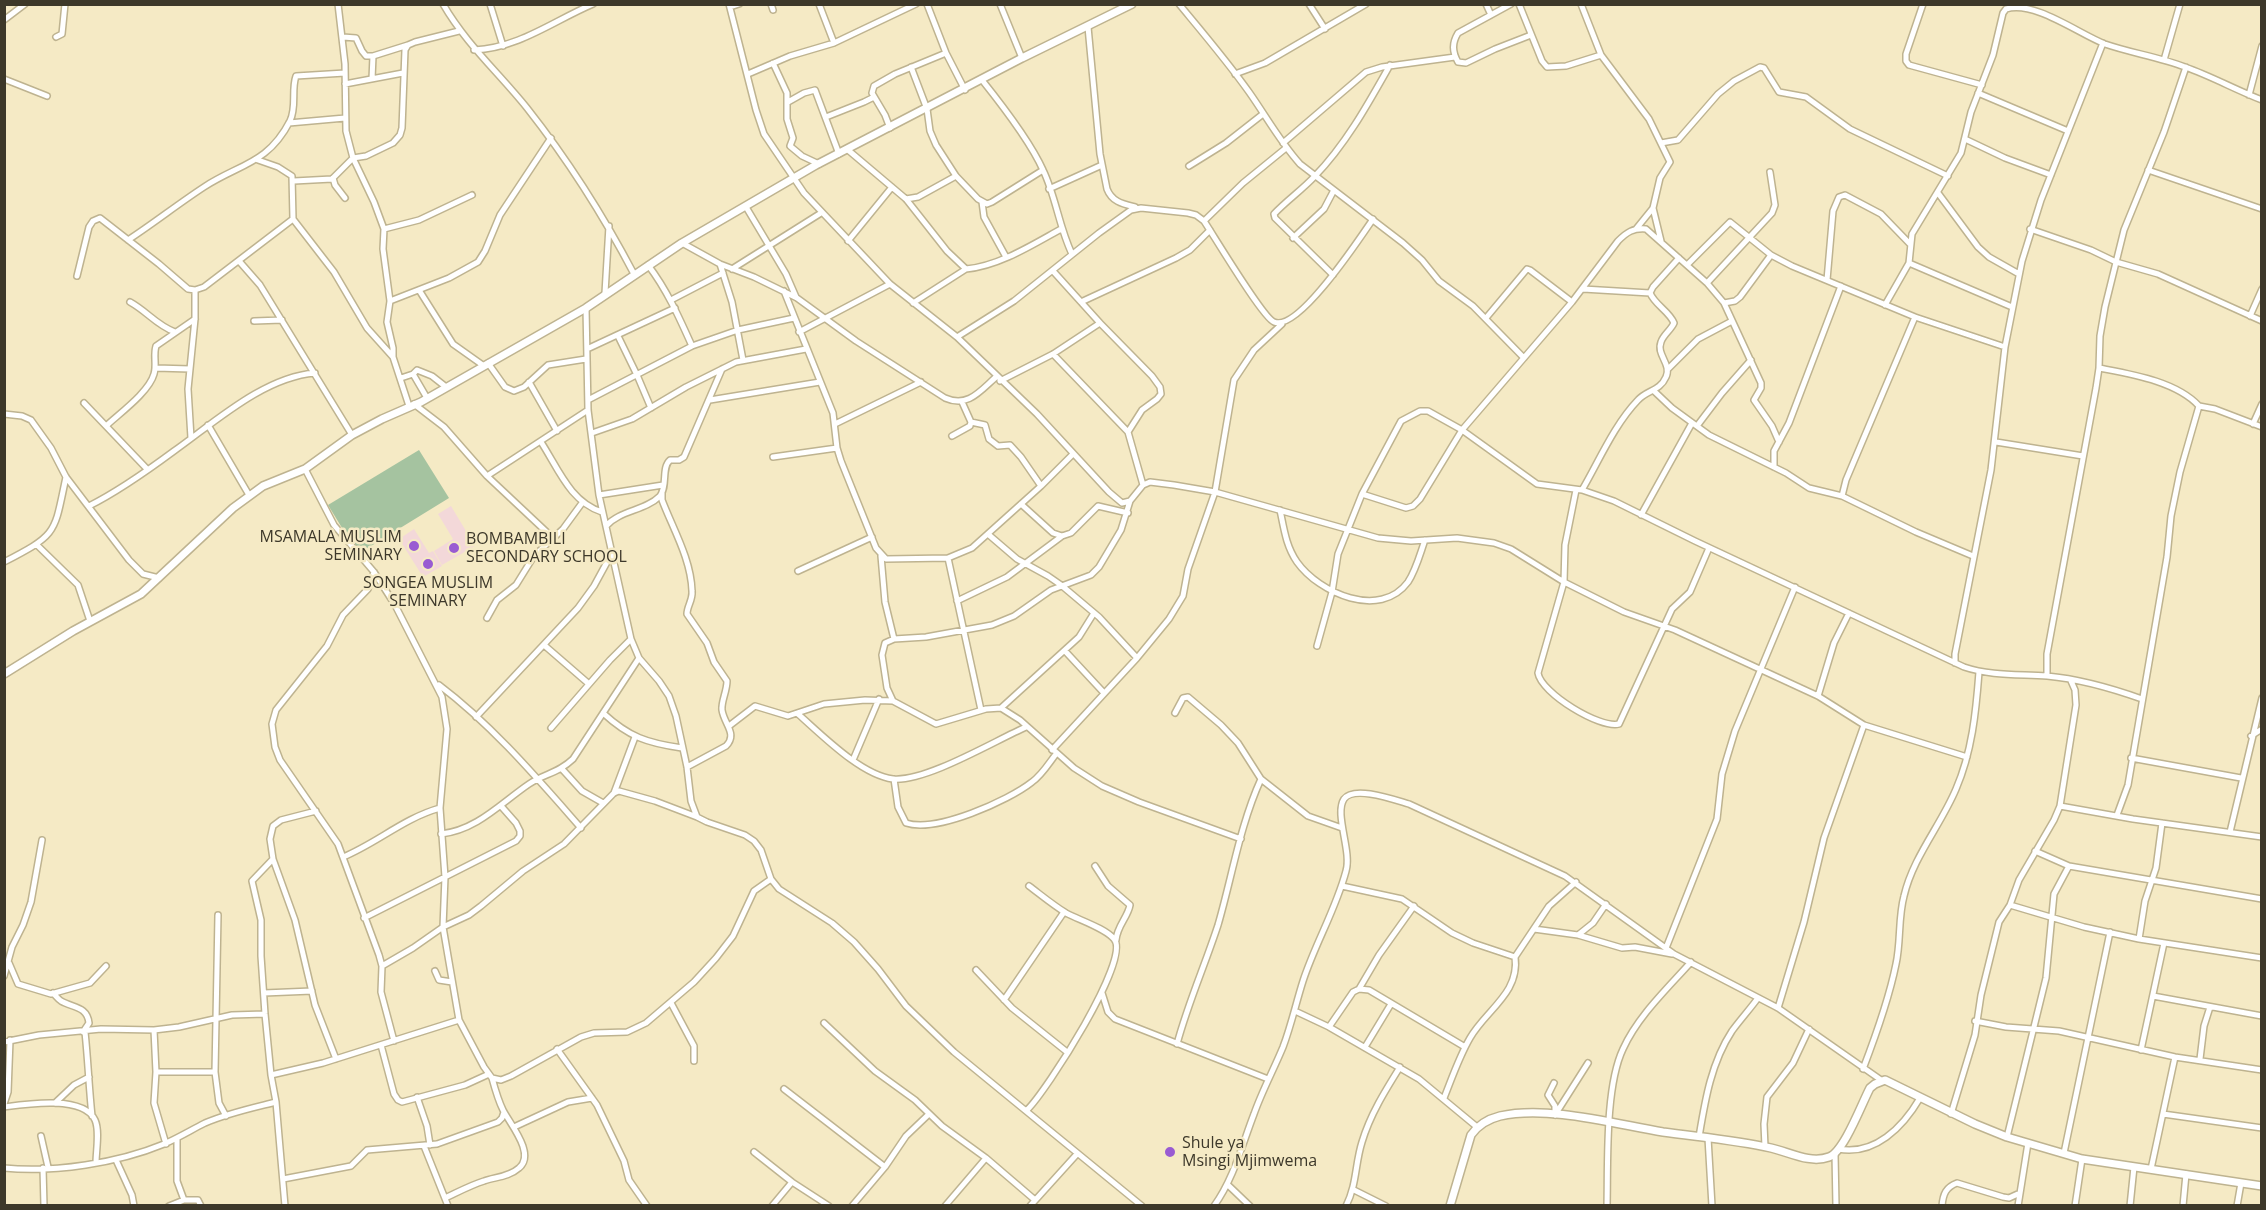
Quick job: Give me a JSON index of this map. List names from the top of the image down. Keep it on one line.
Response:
{"places":["MSAMALA MUSLIM SEMINARY","BOMBAMBILI SECONDARY SCHOOL","SONGEA MUSLIM SEMINARY","Shule ya Msingi Mjimwema"]}
